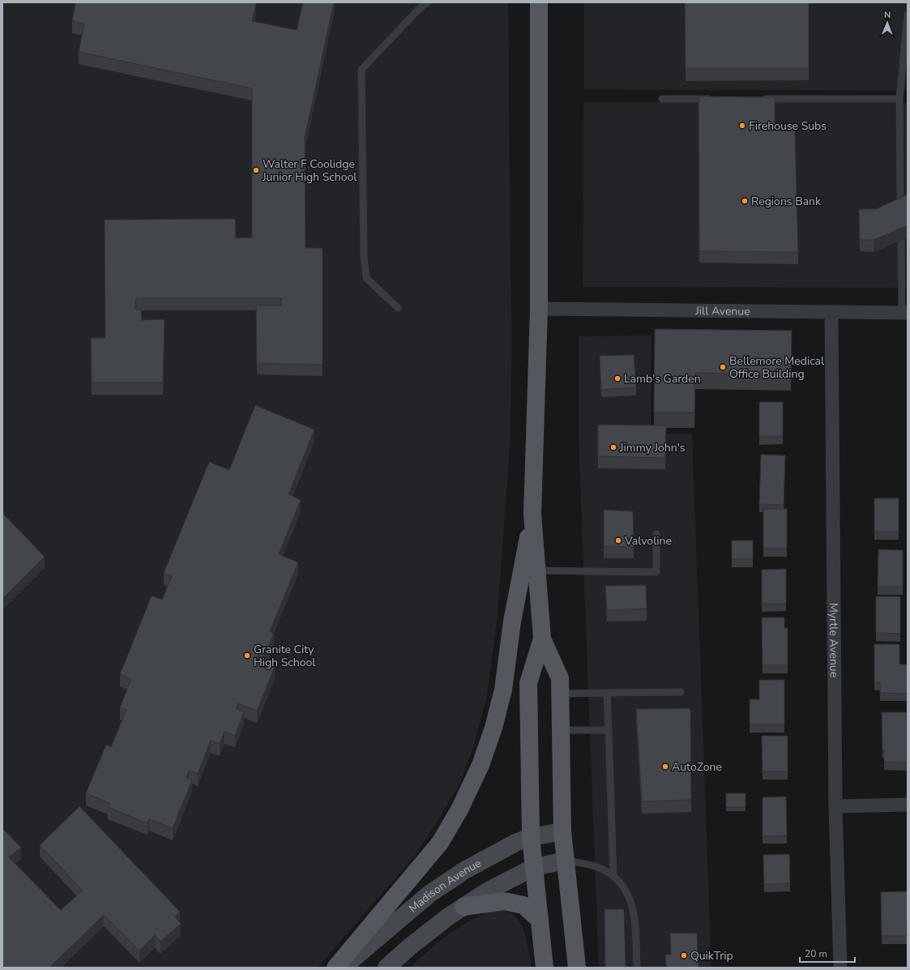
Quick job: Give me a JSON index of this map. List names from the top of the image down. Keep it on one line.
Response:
{"streets":{"main road":["Madison Avenue"],"street":["Jill Avenue","Myrtle Avenue"]},"crossings":[["Jill Avenue","Myrtle Avenue"]],"places":["Firehouse Subs","Walter F Coolidge Junior High School","Regions Bank","Bellemore Medical Office Building","Lamb's Garden","Jimmy John's","Valvoline","Granite City High School","AutoZone","QuikTrip"],"scale_bar":"20 m","north":"top"}
